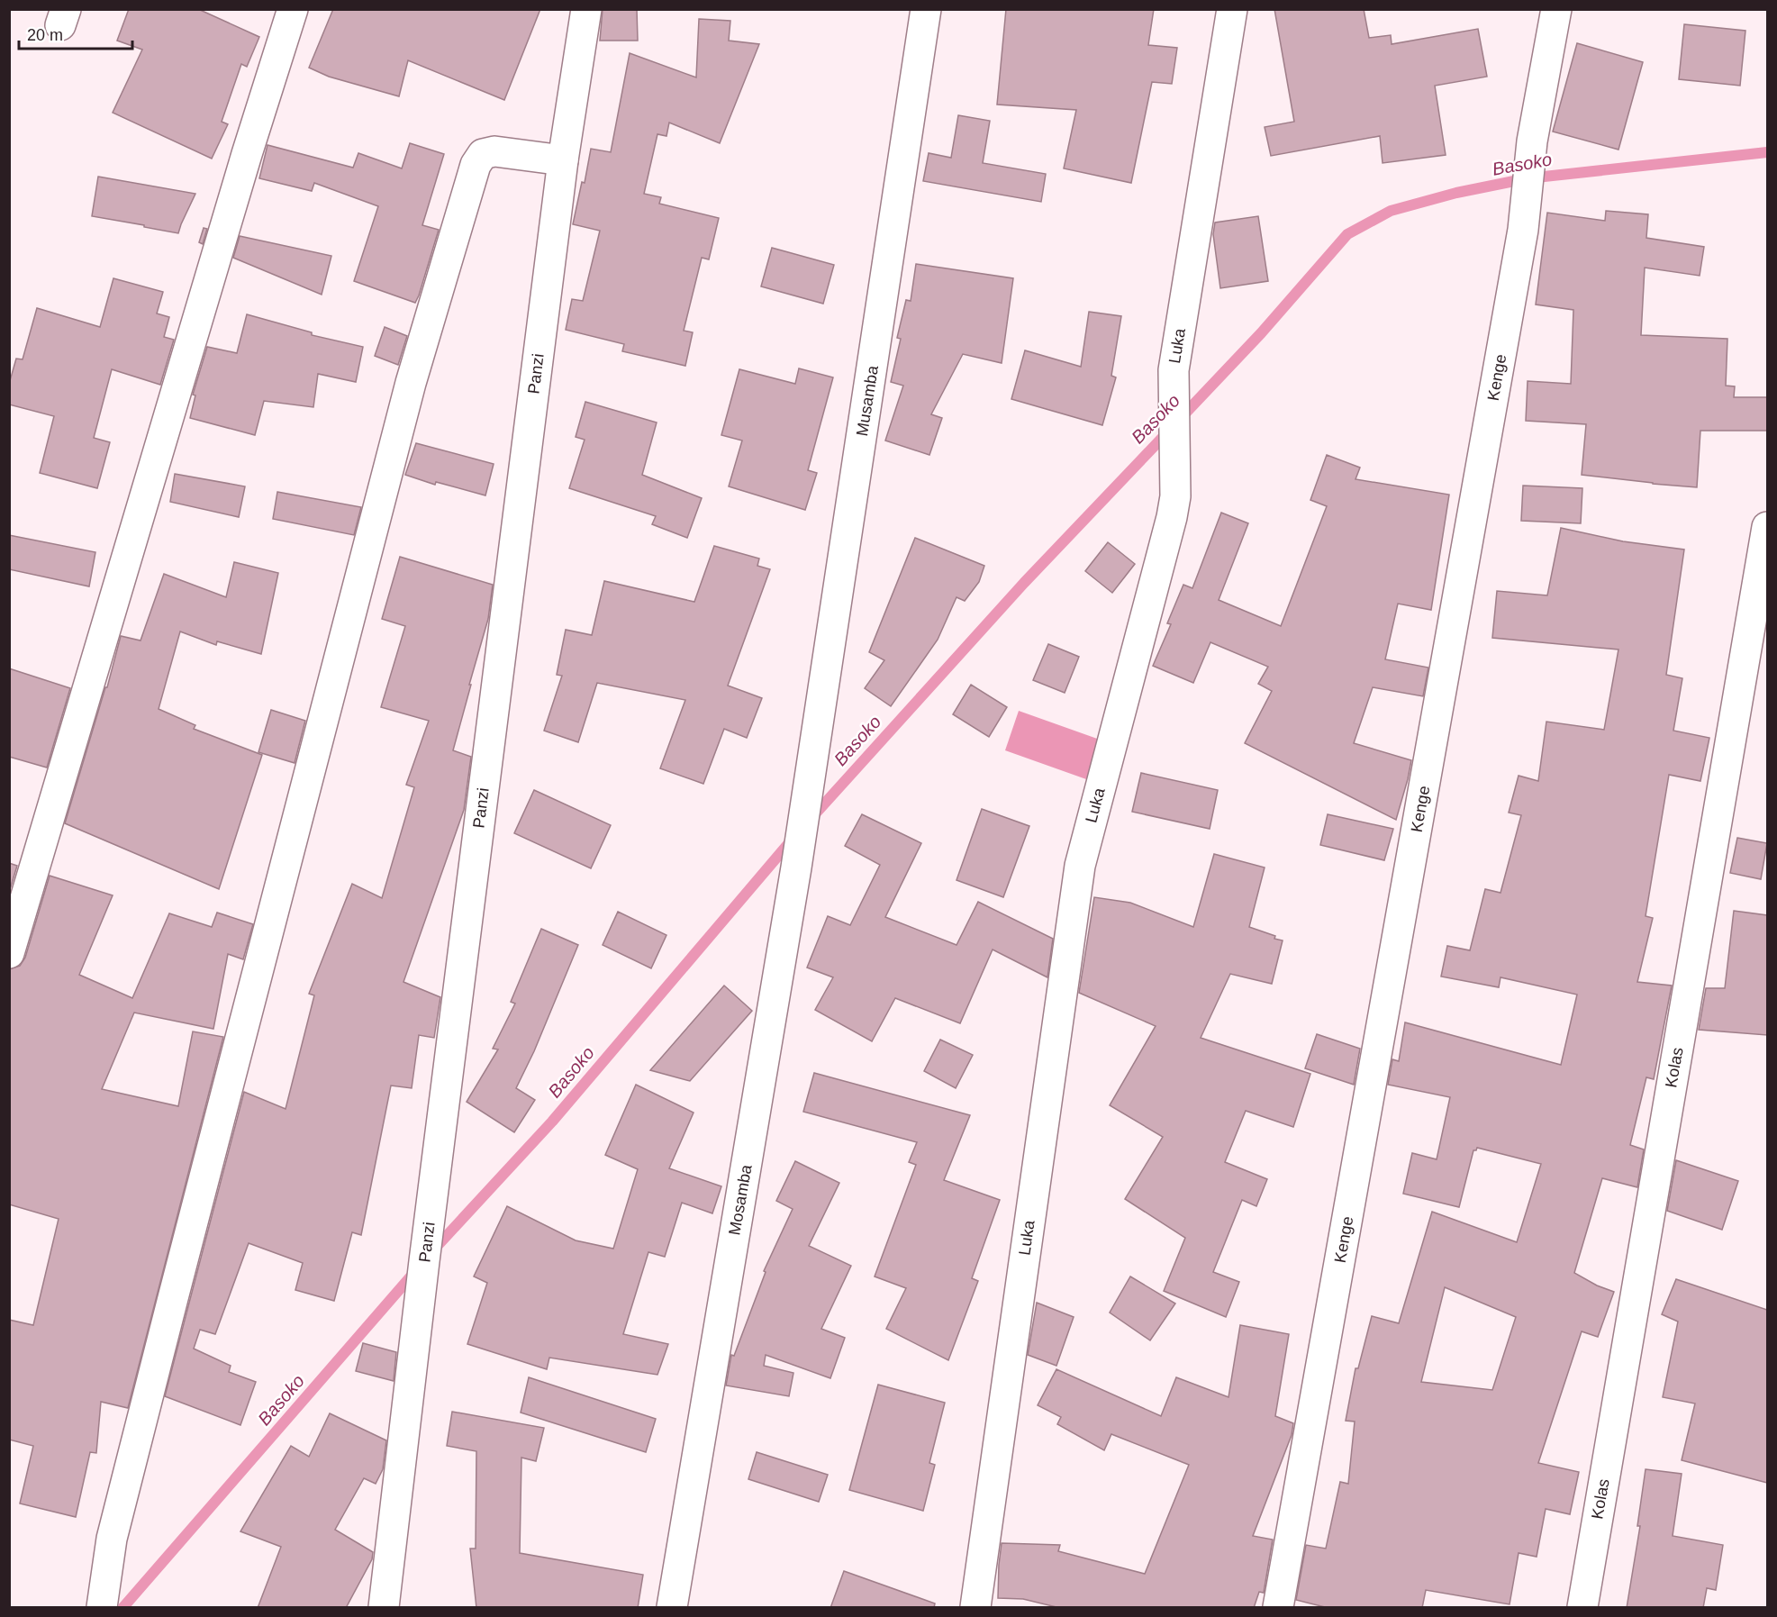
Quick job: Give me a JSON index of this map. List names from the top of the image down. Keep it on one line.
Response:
{"streets":{"street":["Luka","Panzi","Kenge","Musamba","Kolas","Mosamba"]},"crossings":[["Musamba","Mosamba"]],"water":["Basoko"],"scale_bar":"20 m"}
